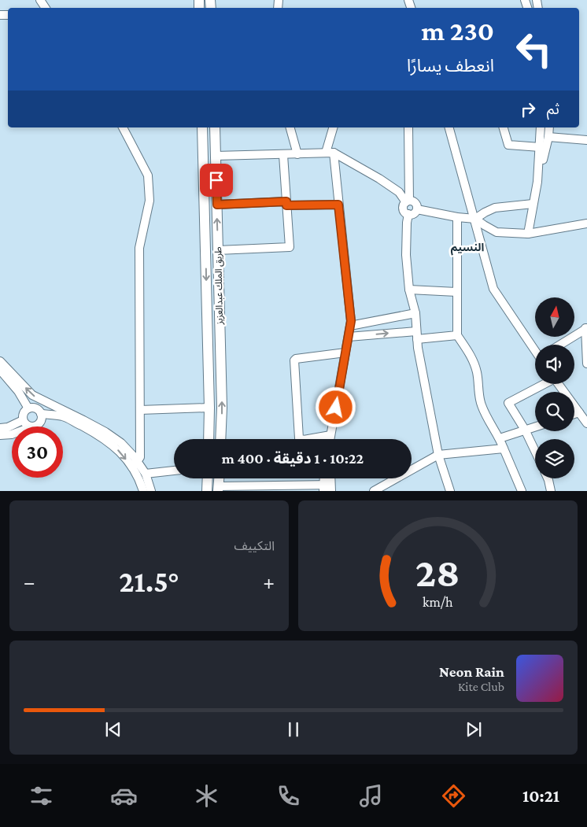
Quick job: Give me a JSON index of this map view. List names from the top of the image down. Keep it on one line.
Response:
{"streets":{"main road":["طريق الملك عبدالعزيز"]},"districts":["النسيم"],"north":"top","page":{"turn":["230 m","انعطف يسارًا"],"then":"ثم","limit":"30","trip":"10:22 · 1 دقيقة · 400 m","tile":"التكييف","heat":["−","21.5°","+"],"song":["Neon Rain","Kite Club"],"tabs":"10:21","gauge":["28","km/h"]}}
